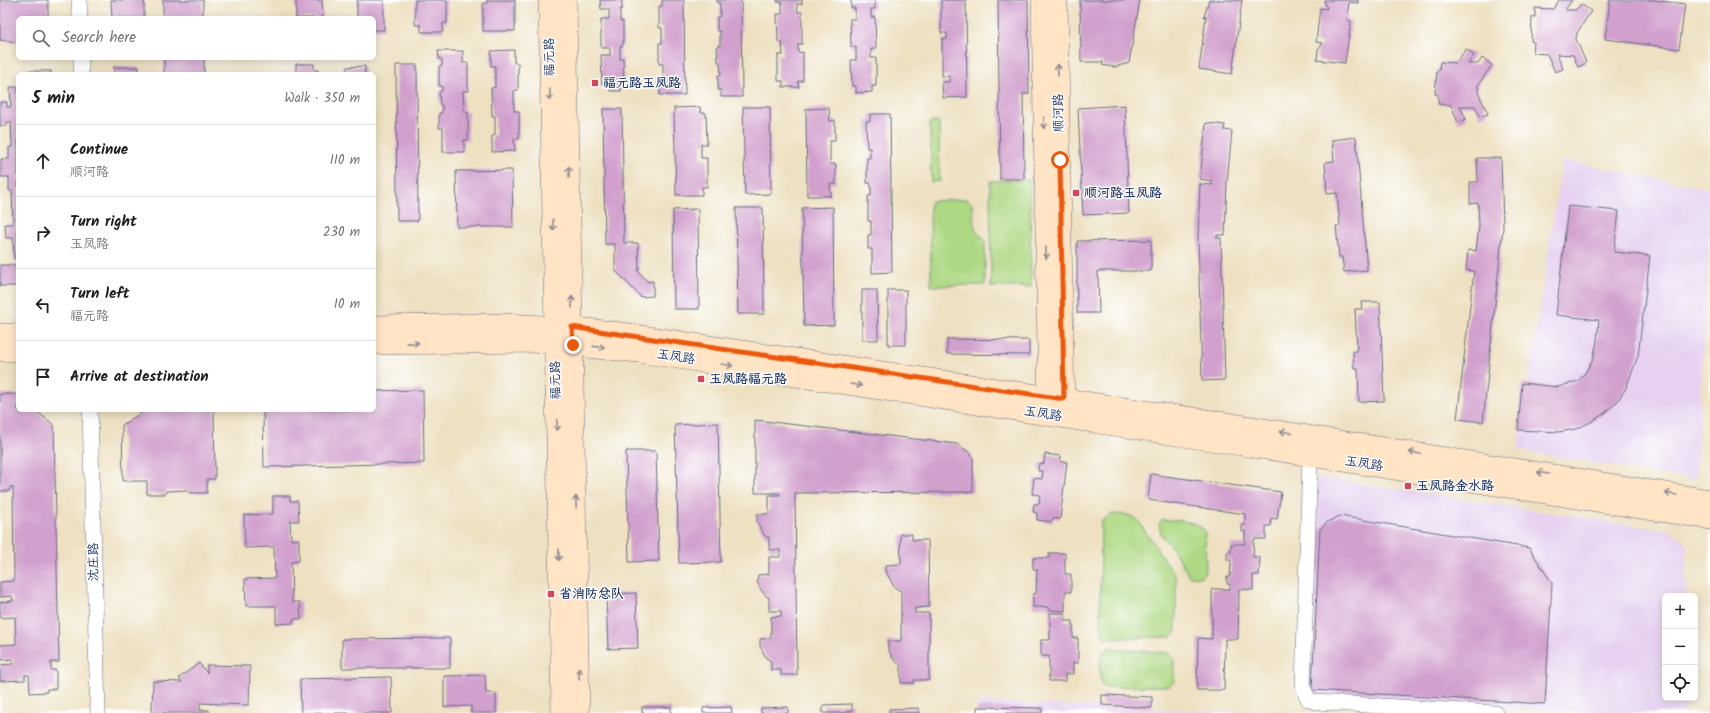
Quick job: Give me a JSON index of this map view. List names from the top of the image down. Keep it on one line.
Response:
{"streets":{"street":["福元路","顺河路","玉凤路","沈庄路"]},"crossings":[["福元路","玉凤路"],["顺河路","玉凤路"]],"places":{"transit":["福元路玉凤路","顺河路玉凤路","玉凤路福元路","玉凤路金水路","省消防总队"]},"page":{"search":"Search here","heading":["5 min","Walk · 350 m"],"list":[["Continue","顺河路","110 m"],["Turn right","玉凤路","230 m"],["Turn left","福元路","10 m"],"Arrive at destination"],"map_buttons":["+","−"]}}
